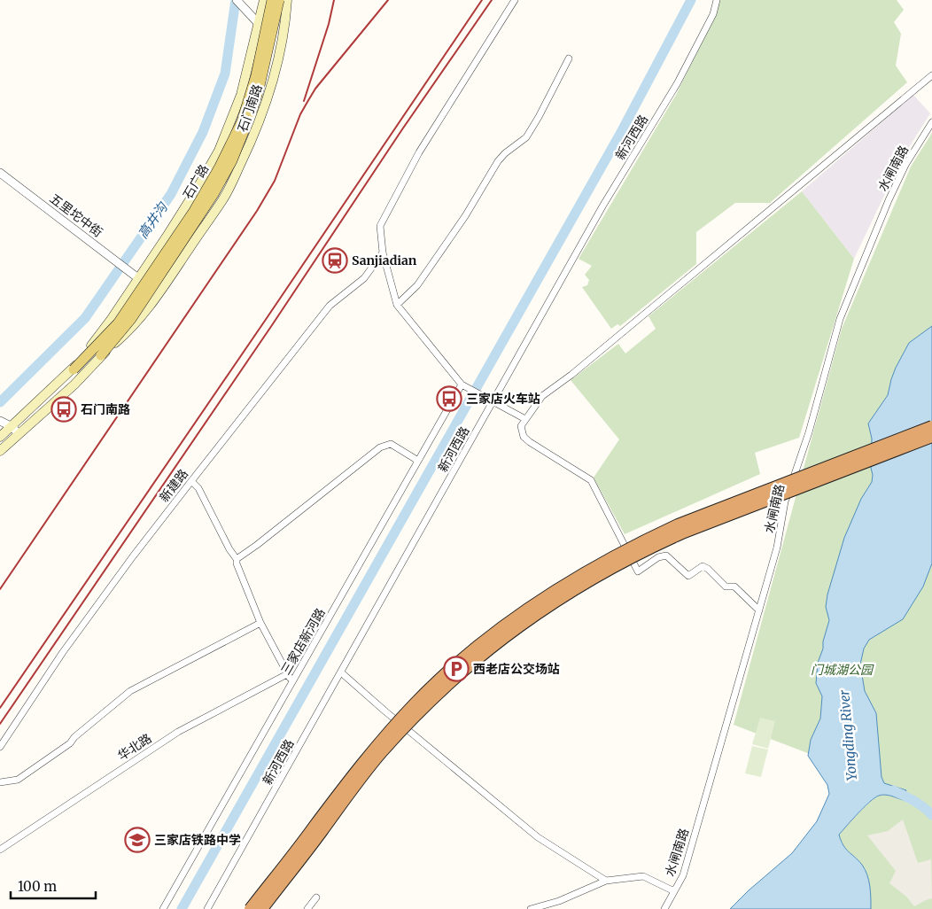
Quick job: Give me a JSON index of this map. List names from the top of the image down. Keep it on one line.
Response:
{"streets":{"main road":["石门南路","石广路"],"street":["新河西路","水闸南路","五里坨中街","新建路","三家店新河路","华北路"]},"crossings":[["石门南路","石广路"],["石门南路","五里坨中街"]],"water":["高井沟","Yongding River"],"parks":["门城湖公园"],"places":{"station":["Sanjiadian"],"bus stop":["三家店火车站","石门南路"],"parking":["西老店公交场站"],"school or university":["三家店铁路中学"]},"scale_bar":"100 m"}
